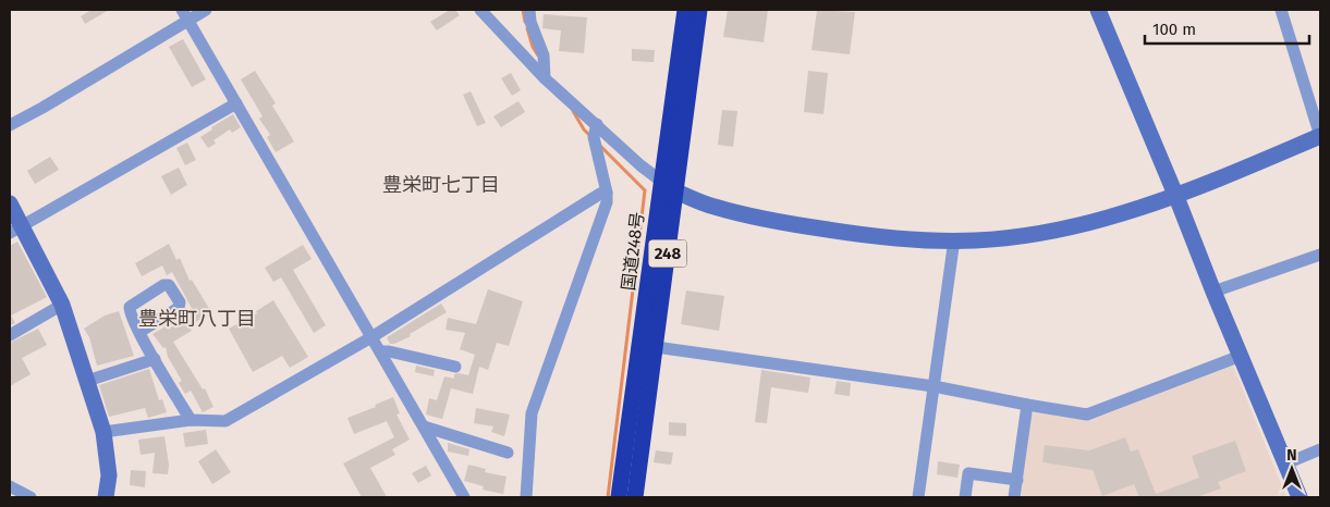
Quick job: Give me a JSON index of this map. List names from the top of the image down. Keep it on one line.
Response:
{"streets":{"highway":["国道248号","248"]},"districts":["豊栄町七丁目","豊栄町八丁目"],"scale_bar":"100 m","north":"top"}
